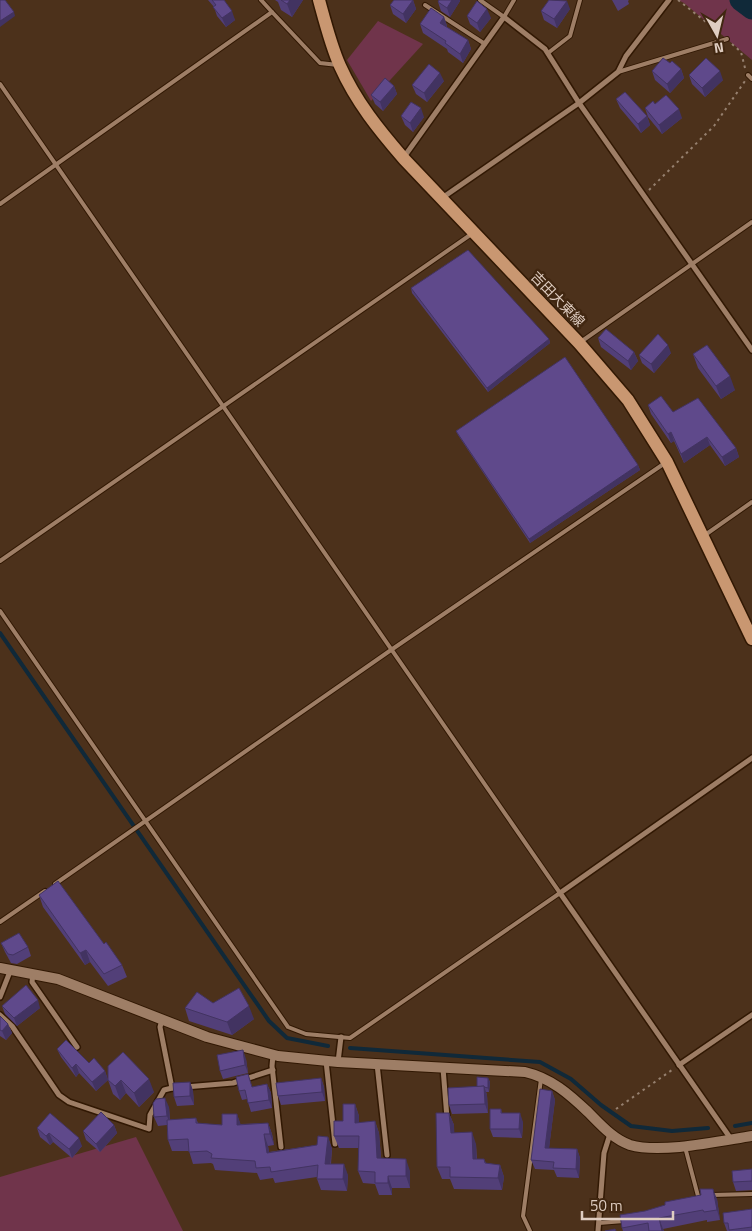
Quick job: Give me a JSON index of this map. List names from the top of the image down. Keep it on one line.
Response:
{"streets":{"main road":["吉田大東線"]},"scale_bar":"50 m","north":"bottom"}
